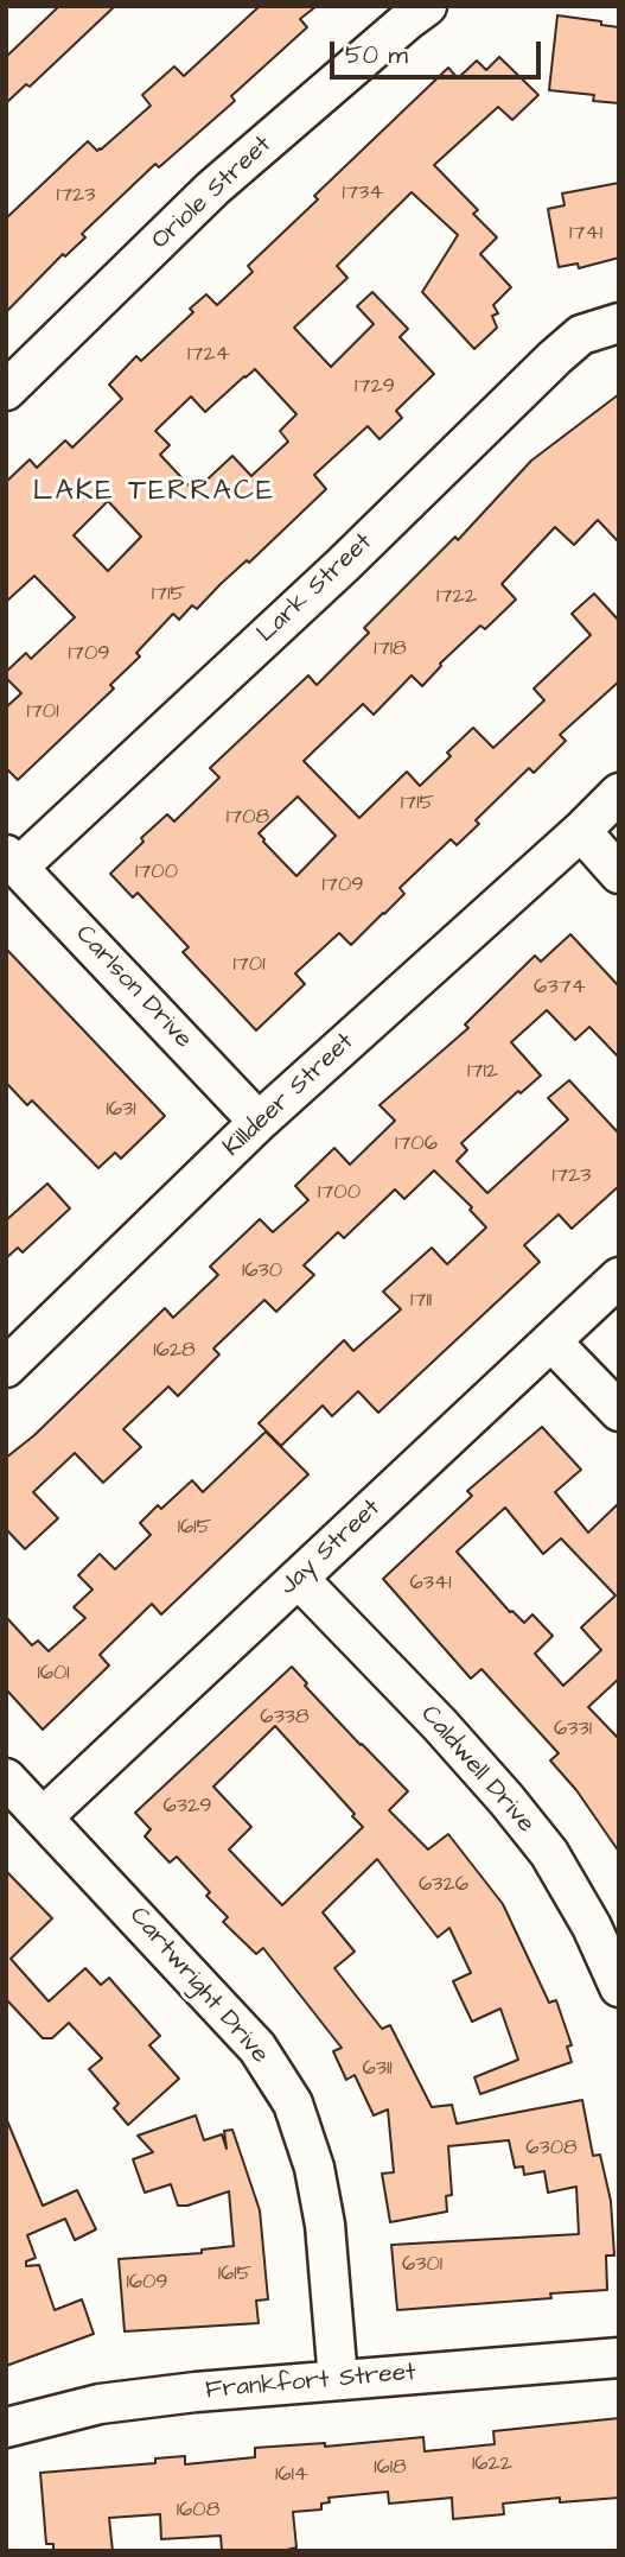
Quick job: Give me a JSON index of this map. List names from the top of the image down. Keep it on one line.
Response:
{"streets":{"street":["Oriole Street","Lark Street","Carlson Drive","Killdeer Street","Jay Street","Caldwell Drive","Cartwright Drive","Frankfort Street"]},"crossings":[["Lark Street","Carlson Drive"],["Carlson Drive","Killdeer Street"],["Jay Street","Caldwell Drive"],["Jay Street","Cartwright Drive"],["Cartwright Drive","Frankfort Street"]],"districts":["LAKE TERRACE"],"house_numbers":["1734","1723","1741","1724","1729","1715","1722","1718","1709","1701","1715","1708","1700","1709","1701","6374","1712","1631","1706","1723","1700","1630","1711","1628","1615","6341","1601","6338","6331","6329","6326","6311","6308","6301","1615","1609","1622","1618","1614","1608"],"scale_bar":"50 m"}
